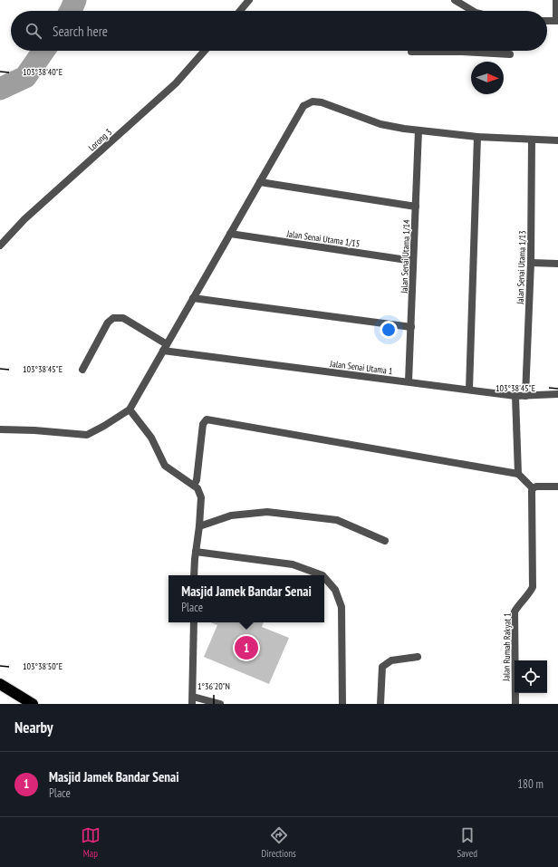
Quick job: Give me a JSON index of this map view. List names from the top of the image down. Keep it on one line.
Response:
{"streets":{"street":["Lorong 3","Jalan Senai Utama 1/15","Jalan Senai Utama 1/14","Jalan Senai Utama 1/13","Jalan Senai Utama 1","Jalan Rumah Rakyat 1"]},"crossings":[["Jalan Senai Utama 1/15","Jalan Senai Utama 1/14"],["Jalan Senai Utama 1/14","Jalan Senai Utama 1"],["Jalan Senai Utama 1/13","Jalan Senai Utama 1"]],"north":"right","page":{"search":"Search here","popup":["Masjid Jamek Bandar Senai","Place"],"pins":"1","heading":"Nearby","list":[{"mark":"1","name":"Masjid Jamek Bandar Senai","note":"Place","value":"180 m"}],"nav":["Map","Directions","Saved"]},"coordinates":["103°38'40\"E","103°38'45\"E","103°38'50\"E","1°36'20\"N"]}
